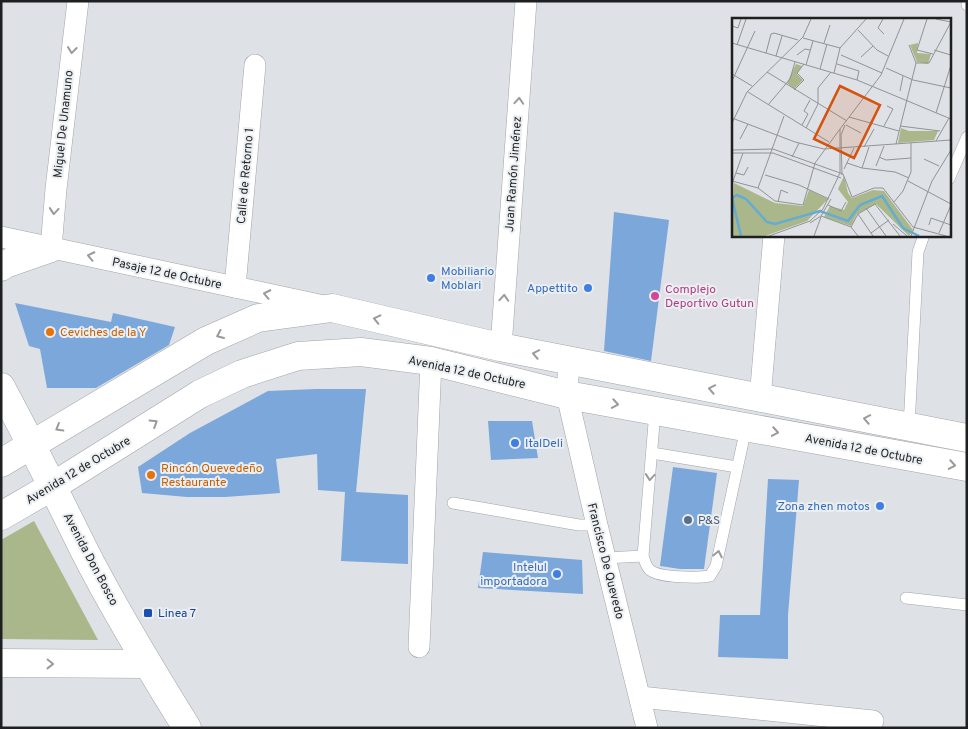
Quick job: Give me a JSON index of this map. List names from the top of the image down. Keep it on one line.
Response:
{"streets":{"main road":["Avenida 12 de Octubre","Avenida Don Bosco"],"street":["Miguel De Unamuno","Juan Ramón Jiménez","Calle de Retorno 1","Pasaje 12 de Octubre","Francisco De Quevedo"]},"crossings":[["Miguel De Unamuno","Pasaje 12 de Octubre"],["Calle de Retorno 1","Pasaje 12 de Octubre"],["Avenida 12 de Octubre","Avenida Don Bosco"],["Avenida 12 de Octubre","Francisco De Quevedo"]],"one_way":["Miguel De Unamuno","Juan Ramón Jiménez","Pasaje 12 de Octubre"],"places":{"other":["Mobiliario Moblari","Appettito","Complejo Deportivo Gutun","Ceviches de la Y","ItalDeli","Rincón Quevedeño Restaurante","Zona zhen motos","P&S","Intelul importadora"],"transit":["Linea 7"]}}
